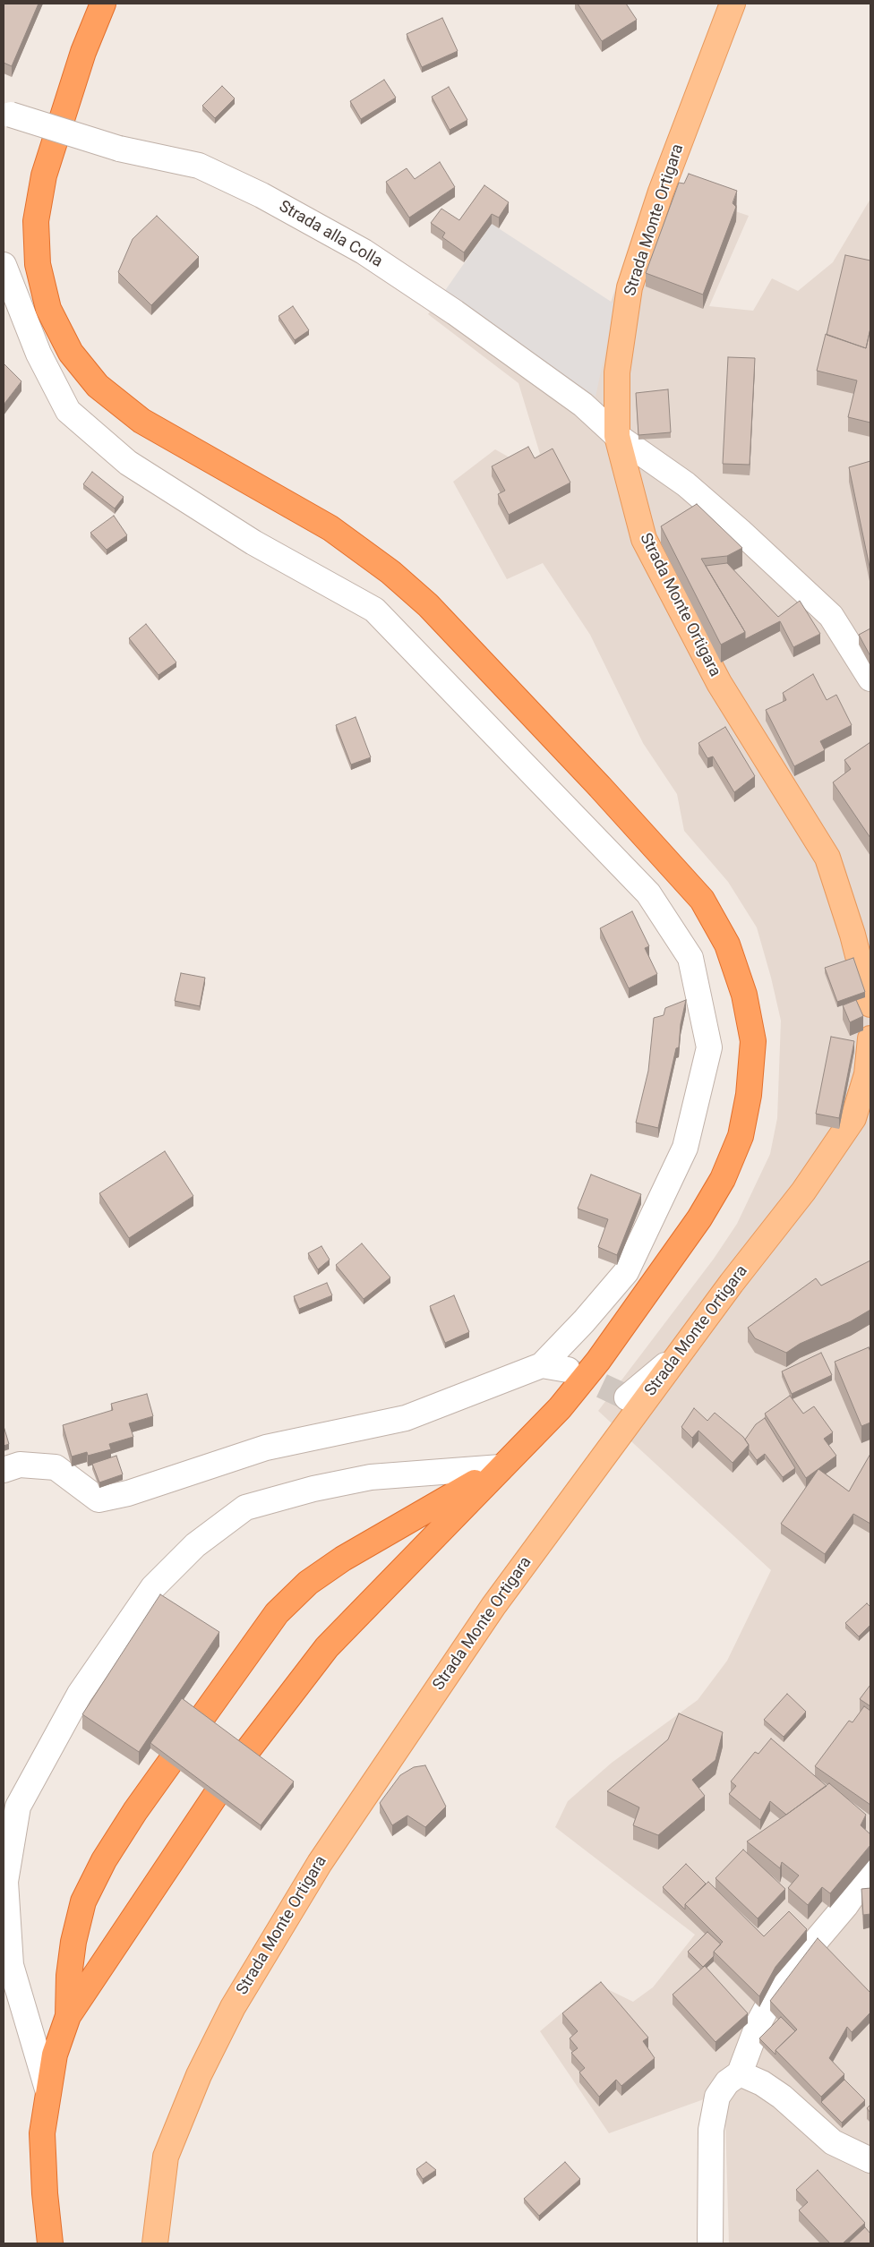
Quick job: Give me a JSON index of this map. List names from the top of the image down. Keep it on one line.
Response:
{"streets":{"main road":["Strada Monte Ortigara"],"street":["Strada alla Colla"]},"crossings":[["Strada Monte Ortigara","Strada alla Colla"]]}
